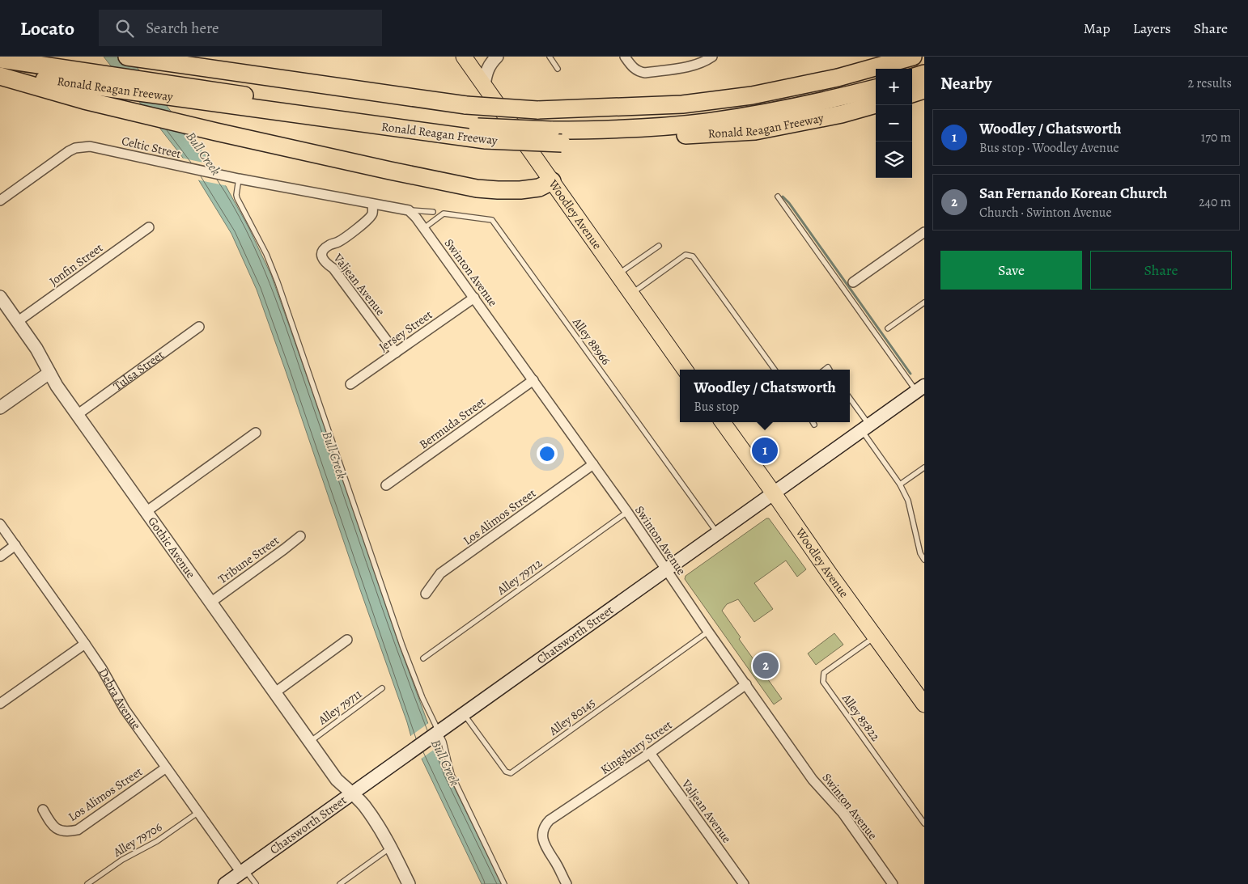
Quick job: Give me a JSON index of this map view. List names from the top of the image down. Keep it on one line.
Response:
{"streets":{"highway":["Ronald Reagan Freeway"],"main road":["Woodley Avenue","Chatsworth Street"],"street":["Celtic Street","Jonfin Street","Swinton Avenue","Valjean Avenue","Jersey Street","Tulsa Street","Bermuda Street","Los Alimos Street","Gothic Avenue","Tribune Street","Debra Avenue","Kingsbury Street"],"lane":["Alley 88966","Alley 79712","Alley 79711","Alley 80145","Alley 85822","Alley 79706"]},"crossings":[["Celtic Street","Swinton Avenue"],["Celtic Street","Valjean Avenue"],["Woodley Avenue","Chatsworth Street"],["Woodley Avenue","Alley 85822"],["Jonfin Street","Gothic Avenue"],["Swinton Avenue","Jersey Street"],["Swinton Avenue","Alley 88966"],["Swinton Avenue","Bermuda Street"],["Swinton Avenue","Los Alimos Street"],["Swinton Avenue","Alley 79712"],["Swinton Avenue","Chatsworth Street"],["Swinton Avenue","Alley 80145"],["Swinton Avenue","Kingsbury Street"],["Valjean Avenue","Jersey Street"],["Valjean Avenue","Kingsbury Street"],["Alley 88966","Chatsworth Street"],["Tulsa Street","Gothic Avenue"],["Los Alimos Street","Debra Avenue"],["Gothic Avenue","Tribune Street"],["Gothic Avenue","Chatsworth Street"],["Gothic Avenue","Alley 79711"],["Chatsworth Street","Debra Avenue"],["Chatsworth Street","Alley 80145"],["Debra Avenue","Alley 79706"]],"water":["Bull Creek"],"page":{"header":"Locato","search":"Search here","nav":["Map","Layers","Share"],"heading":["Nearby","2 results"],"map_buttons":["+","−"],"list":[{"mark":"1","name":"Woodley / Chatsworth","note":"Bus stop · Woodley Avenue","value":"170 m"},{"mark":"2","name":"San Fernando Korean Church","note":"Church · Swinton Avenue","value":"240 m"}],"buttons":["Save","Share"],"popup":["Woodley / Chatsworth","Bus stop"],"pins":["1","2"]}}
